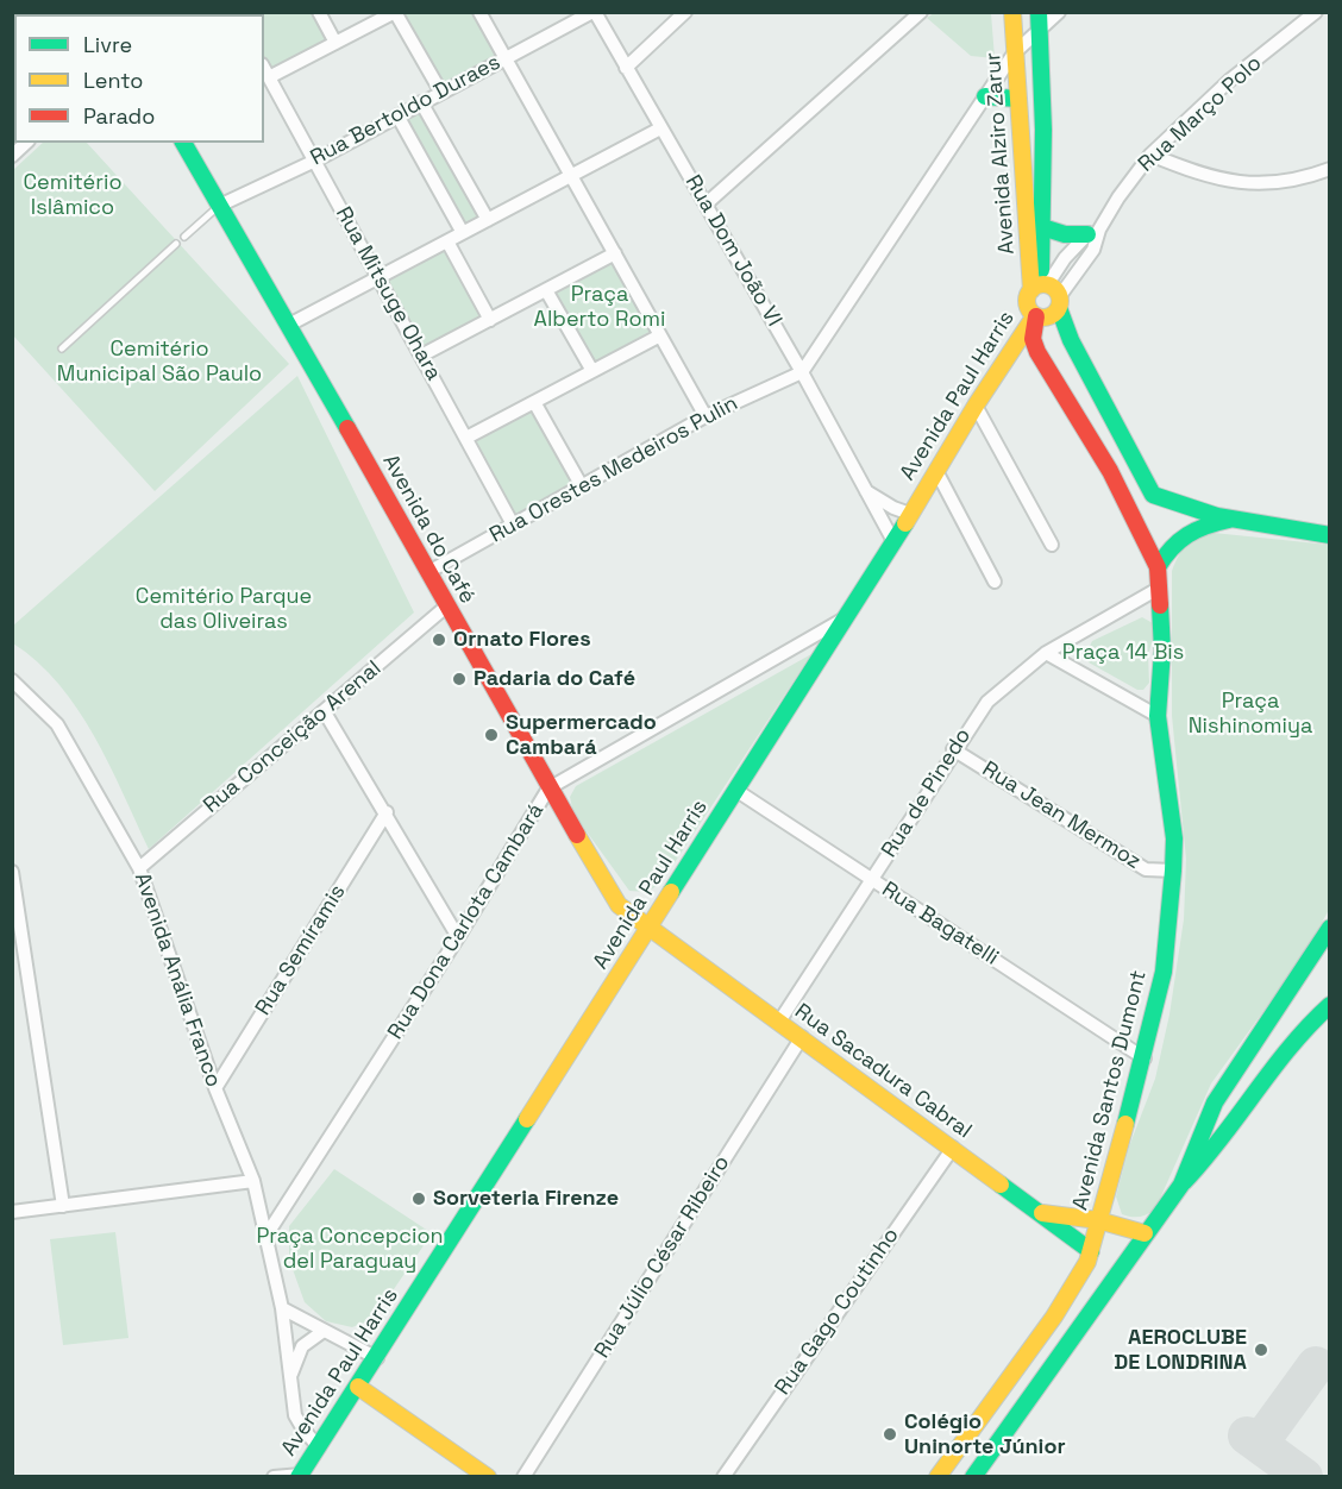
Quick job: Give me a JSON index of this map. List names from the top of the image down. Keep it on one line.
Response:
{"streets":{"street":["Rua Bertoldo Duraes","Rua Março Polo","Avenida Alziro Zarur","Rua Dom João VI","Rua Mitsuge Ohara","Avenida Paul Harris","Rua Orestes Medeiros Pulin","Avenida do Café","Rua Conceição Arenal","Rua de Pinedo","Rua Jean Mermoz","Rua Dona Carlota Cambará","Rua Bagatelli","Rua Semíramis","Avenida Anália Franco","Rua Sacadura Cabral","Avenida Santos Dumont","Rua Júlio César Ribeiro","Rua Gago Coutinho"]},"crossings":[["Rua Bertoldo Duraes","Rua Dom João VI"],["Rua Bertoldo Duraes","Rua Mitsuge Ohara"],["Rua Bertoldo Duraes","Avenida do Café"],["Rua Março Polo","Avenida Alziro Zarur"],["Rua Março Polo","Avenida Santos Dumont"],["Avenida Alziro Zarur","Avenida Santos Dumont"],["Rua Dom João VI","Avenida Paul Harris"],["Rua Dom João VI","Rua Orestes Medeiros Pulin"],["Rua Mitsuge Ohara","Rua Orestes Medeiros Pulin"],["Avenida Paul Harris","Avenida do Café"],["Avenida Paul Harris","Rua Dona Carlota Cambará"],["Avenida Paul Harris","Rua Bagatelli"],["Avenida Paul Harris","Avenida Anália Franco"],["Avenida Paul Harris","Rua Sacadura Cabral"],["Avenida Paul Harris","Avenida Santos Dumont"],["Rua Orestes Medeiros Pulin","Avenida do Café"],["Avenida do Café","Rua Conceição Arenal"],["Avenida do Café","Rua Dona Carlota Cambará"],["Avenida do Café","Rua Sacadura Cabral"],["Rua Conceição Arenal","Avenida Anália Franco"],["Rua de Pinedo","Rua Jean Mermoz"],["Rua de Pinedo","Rua Bagatelli"],["Rua de Pinedo","Rua Sacadura Cabral"],["Rua de Pinedo","Avenida Santos Dumont"],["Rua Jean Mermoz","Avenida Santos Dumont"],["Rua Dona Carlota Cambará","Avenida Anália Franco"],["Rua Bagatelli","Avenida Santos Dumont"],["Rua Semíramis","Avenida Anália Franco"],["Rua Sacadura Cabral","Avenida Santos Dumont"],["Rua Sacadura Cabral","Rua Júlio César Ribeiro"],["Rua Sacadura Cabral","Rua Gago Coutinho"]],"parks":["Cemitério Islâmico","Praça Alberto Romi","Cemitério Municipal São Paulo","Cemitério Parque das Oliveiras","Praça 14 Bis","Praça Nishinomiya","Praça Concepcion del Paraguay"],"places":["Ornato Flores","Padaria do Café","Supermercado Cambará","Sorveteria Firenze","AEROCLUBE DE LONDRINA","Colégio Uninorte Júnior"],"legend":["Livre","Lento","Parado"]}
